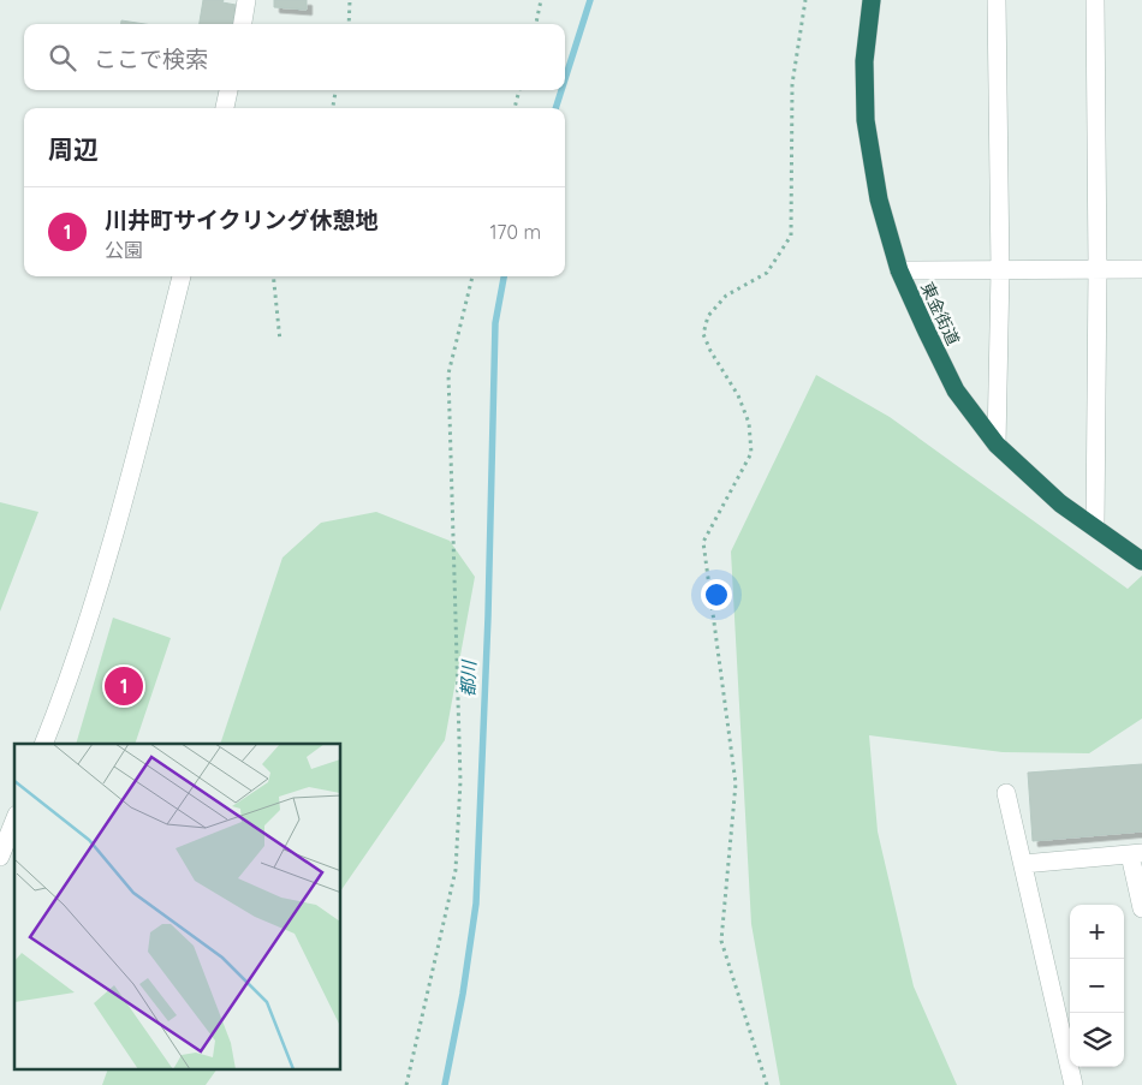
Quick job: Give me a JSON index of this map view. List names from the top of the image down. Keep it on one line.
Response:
{"streets":{"highway":["東金街道"]},"water":["都川"],"page":{"search":"ここで検索","heading":"周辺","list":[{"mark":"1","name":"川井町サイクリング休憩地","note":"公園","value":"170 m"}],"pins":"1","map_buttons":["+","−"]}}
